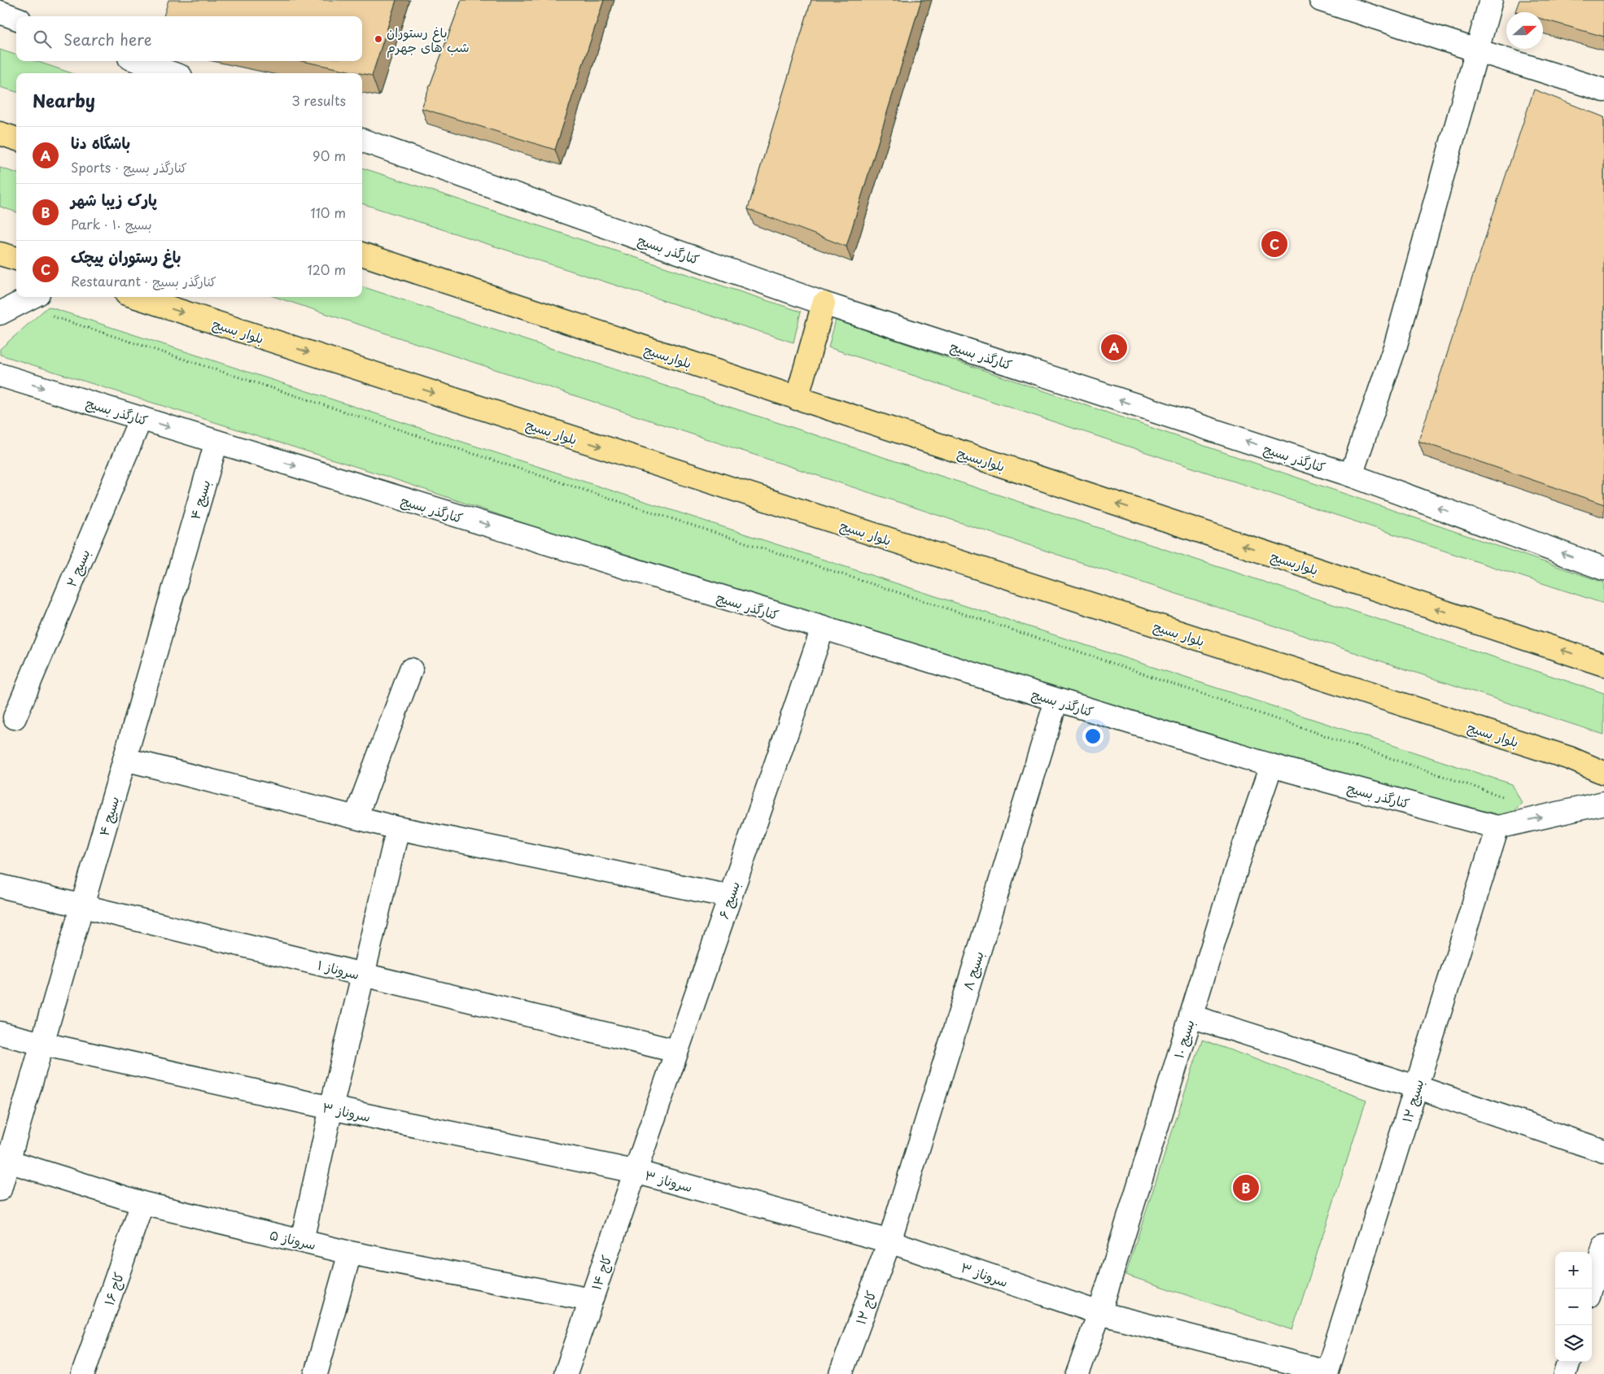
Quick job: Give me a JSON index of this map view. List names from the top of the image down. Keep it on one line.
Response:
{"streets":{"main road":["بلوار بسیج","بلواربسیج"],"street":["کنارگذر بسیج","بسیج ۴","بسیج ۲","بسیج ۶","سروناز ۱","بسیج ۸","بسیج ۱۰","بسیج ۱۲","سروناز ۳","سروناز ۵","کاج ۱۴","کاج ۱۶","کاج ۱۲"]},"crossings":[["کنارگذر بسیج","بسیج ۴"],["کنارگذر بسیج","بسیج ۲"],["کنارگذر بسیج","بسیج ۶"],["کنارگذر بسیج","بسیج ۸"],["کنارگذر بسیج","بسیج ۱۰"],["کنارگذر بسیج","بسیج ۱۲"],["بسیج ۴","سروناز ۱"],["بسیج ۴","سروناز ۳"],["بسیج ۴","سروناز ۵"],["بسیج ۶","سروناز ۱"],["بسیج ۶","سروناز ۳"],["بسیج ۶","کاج ۱۴"],["بسیج ۸","سروناز ۳"],["بسیج ۸","کاج ۱۲"],["بسیج ۱۰","سروناز ۳"],["بسیج ۱۲","سروناز ۳"],["سروناز ۳","کاج ۱۴"],["سروناز ۳","کاج ۱۲"],["سروناز ۵","کاج ۱۴"],["سروناز ۵","کاج ۱۶"]],"one_way":["بلوار بسیج","بلواربسیج"],"places":["باغ رستوران شب های جهرم"],"north":"right","page":{"search":"Search here","heading":["Nearby","3 results"],"list":[{"mark":"A","name":"باشگاه دنا","note":"Sports · کنارگذر بسیج","value":"90 m"},{"mark":"B","name":"پارک زیبا شهر","note":"Park · بسیج ۱۰","value":"110 m"},{"mark":"C","name":"باغ رستوران پیچک","note":"Restaurant · کنارگذر بسیج","value":"120 m"}],"pins":["C","A","B"],"map_buttons":["+","−"]}}
